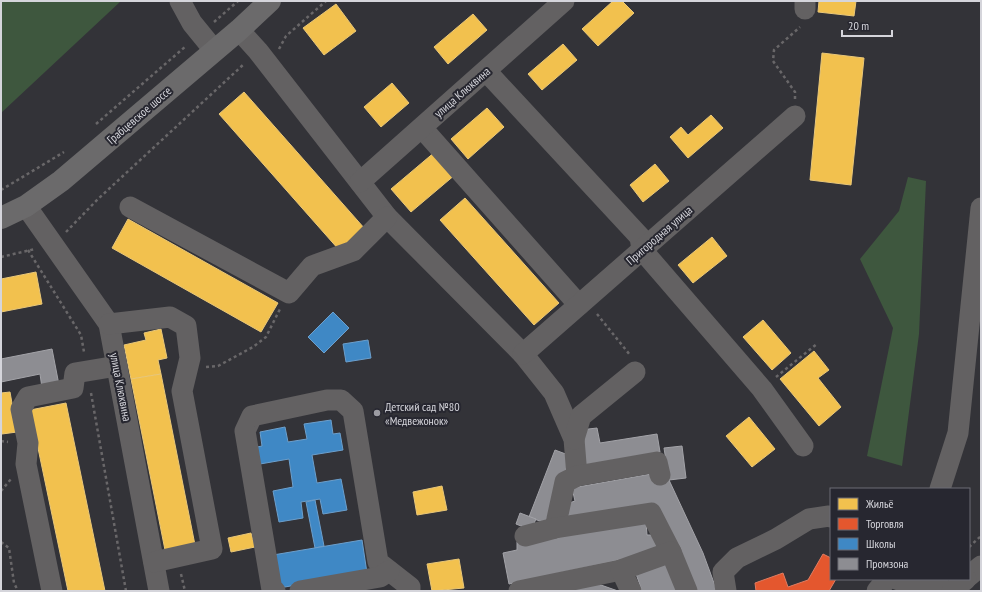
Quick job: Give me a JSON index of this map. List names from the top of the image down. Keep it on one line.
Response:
{"streets":{"main road":["Грабцевское шоссе"],"street":["улица Клюквина","Пригородная улица"]},"crossings":[["улица Клюквина","Грабцевское шоссе"]],"places":["Детский сад №80 «Медвежонок»"],"legend":["Жильё","Торговля","Школы","Промзона"],"scale_bar":"20 m"}
